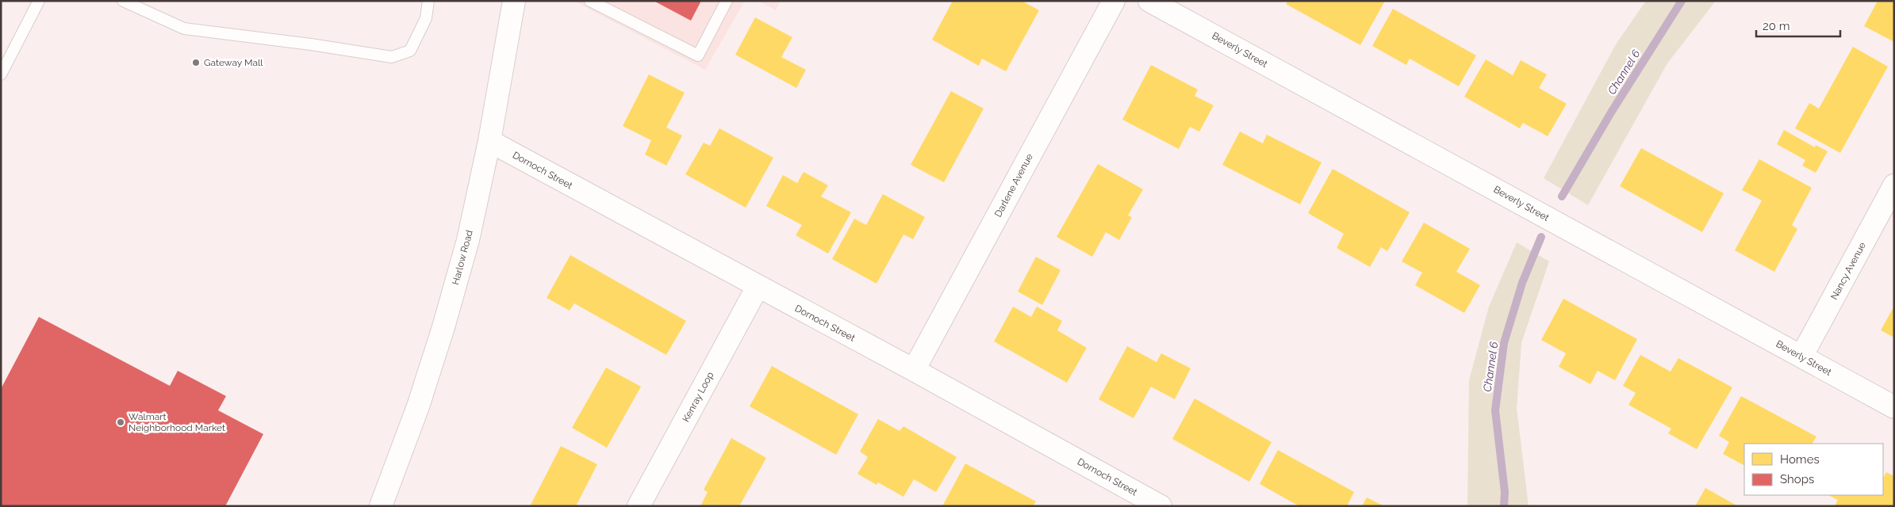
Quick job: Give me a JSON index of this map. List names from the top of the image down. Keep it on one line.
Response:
{"streets":{"street":["Beverly Street","Dornoch Street","Darlene Avenue","Harlow Road","Nancy Avenue","Kenray Loop"]},"crossings":[["Beverly Street","Nancy Avenue"],["Dornoch Street","Darlene Avenue"],["Dornoch Street","Harlow Road"],["Dornoch Street","Kenray Loop"]],"water":["Channel 6"],"places":["Gateway Mall","Walmart Neighborhood Market"],"legend":["Homes","Shops"],"scale_bar":"20 m"}
